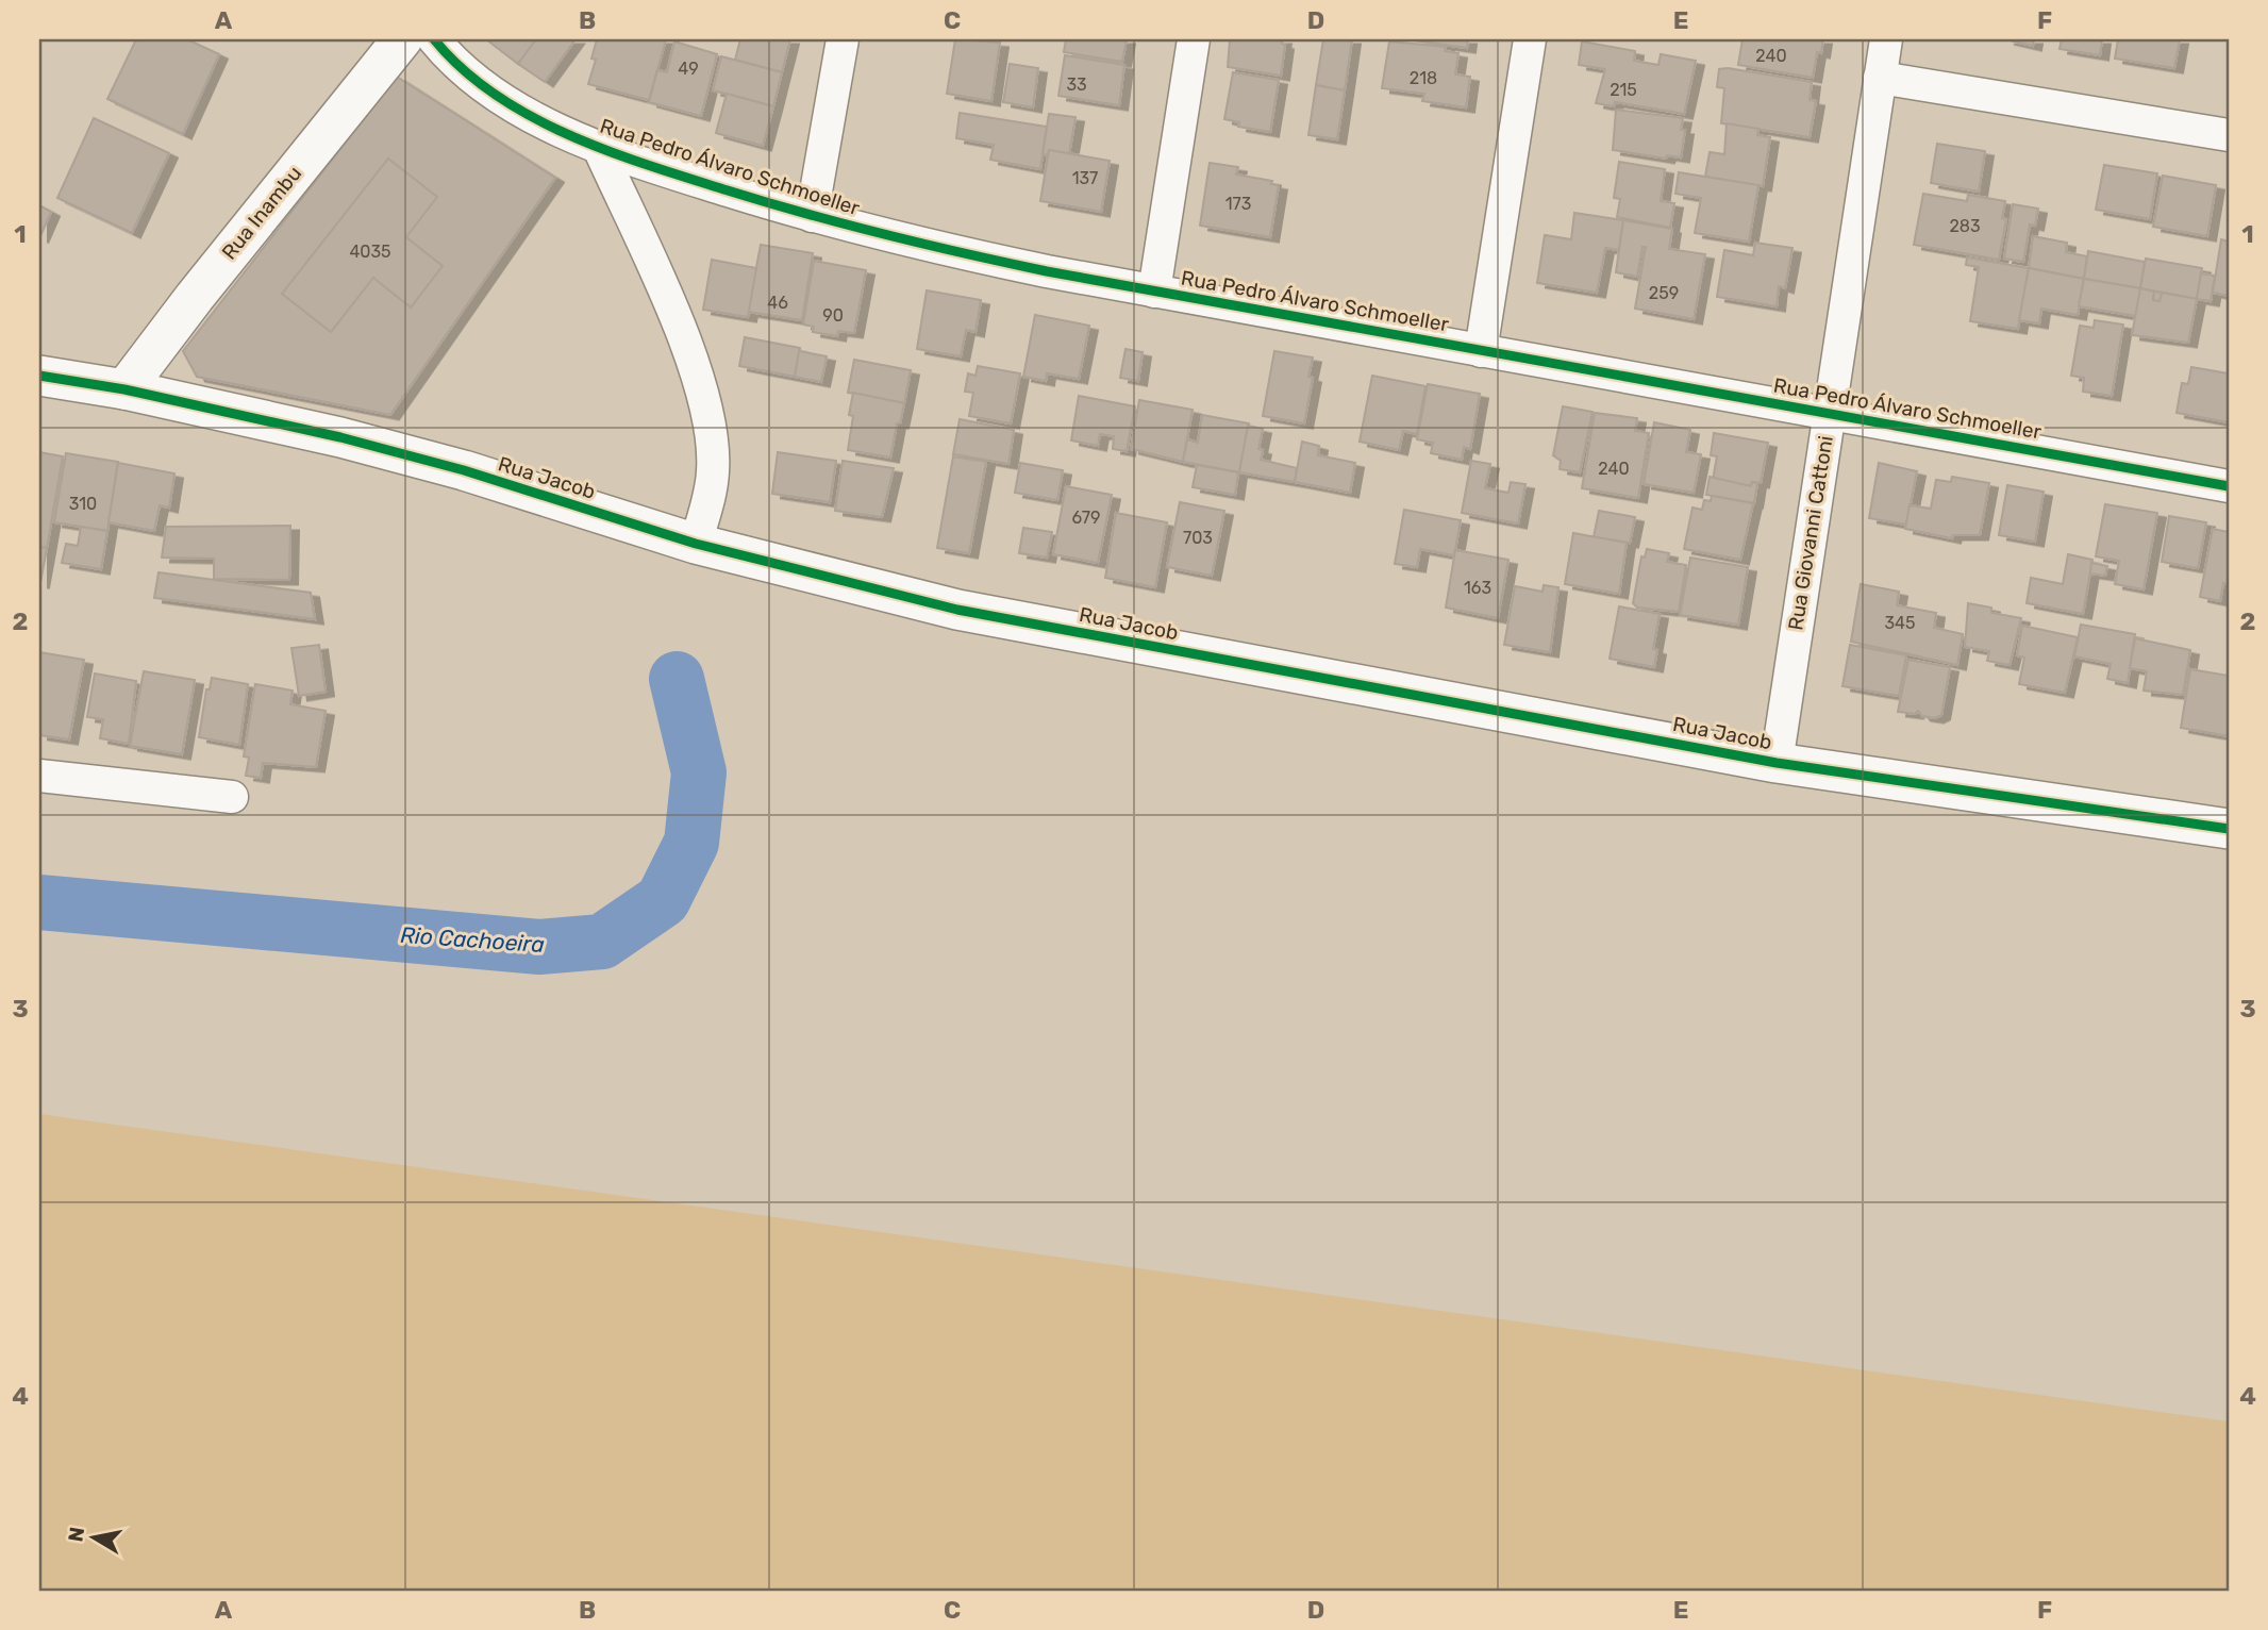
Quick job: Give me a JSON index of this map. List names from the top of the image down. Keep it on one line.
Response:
{"streets":{"street":["Rua Pedro Álvaro Schmoeller","Rua Inambu","Rua Jacob","Rua Giovanni Cattoni"]},"crossings":[["Rua Pedro Álvaro Schmoeller","Rua Giovanni Cattoni"],["Rua Inambu","Rua Jacob"],["Rua Jacob","Rua Giovanni Cattoni"]],"water":["Rio Cachoeira"],"house_numbers":["240","49","218","33","215","137","173","283","4035","259","46","90","240","310","679","703","163","345"],"north":"left","grid":{"columns":["A","B","C","D","E","F"],"rows":["1","2","3","4"]}}
